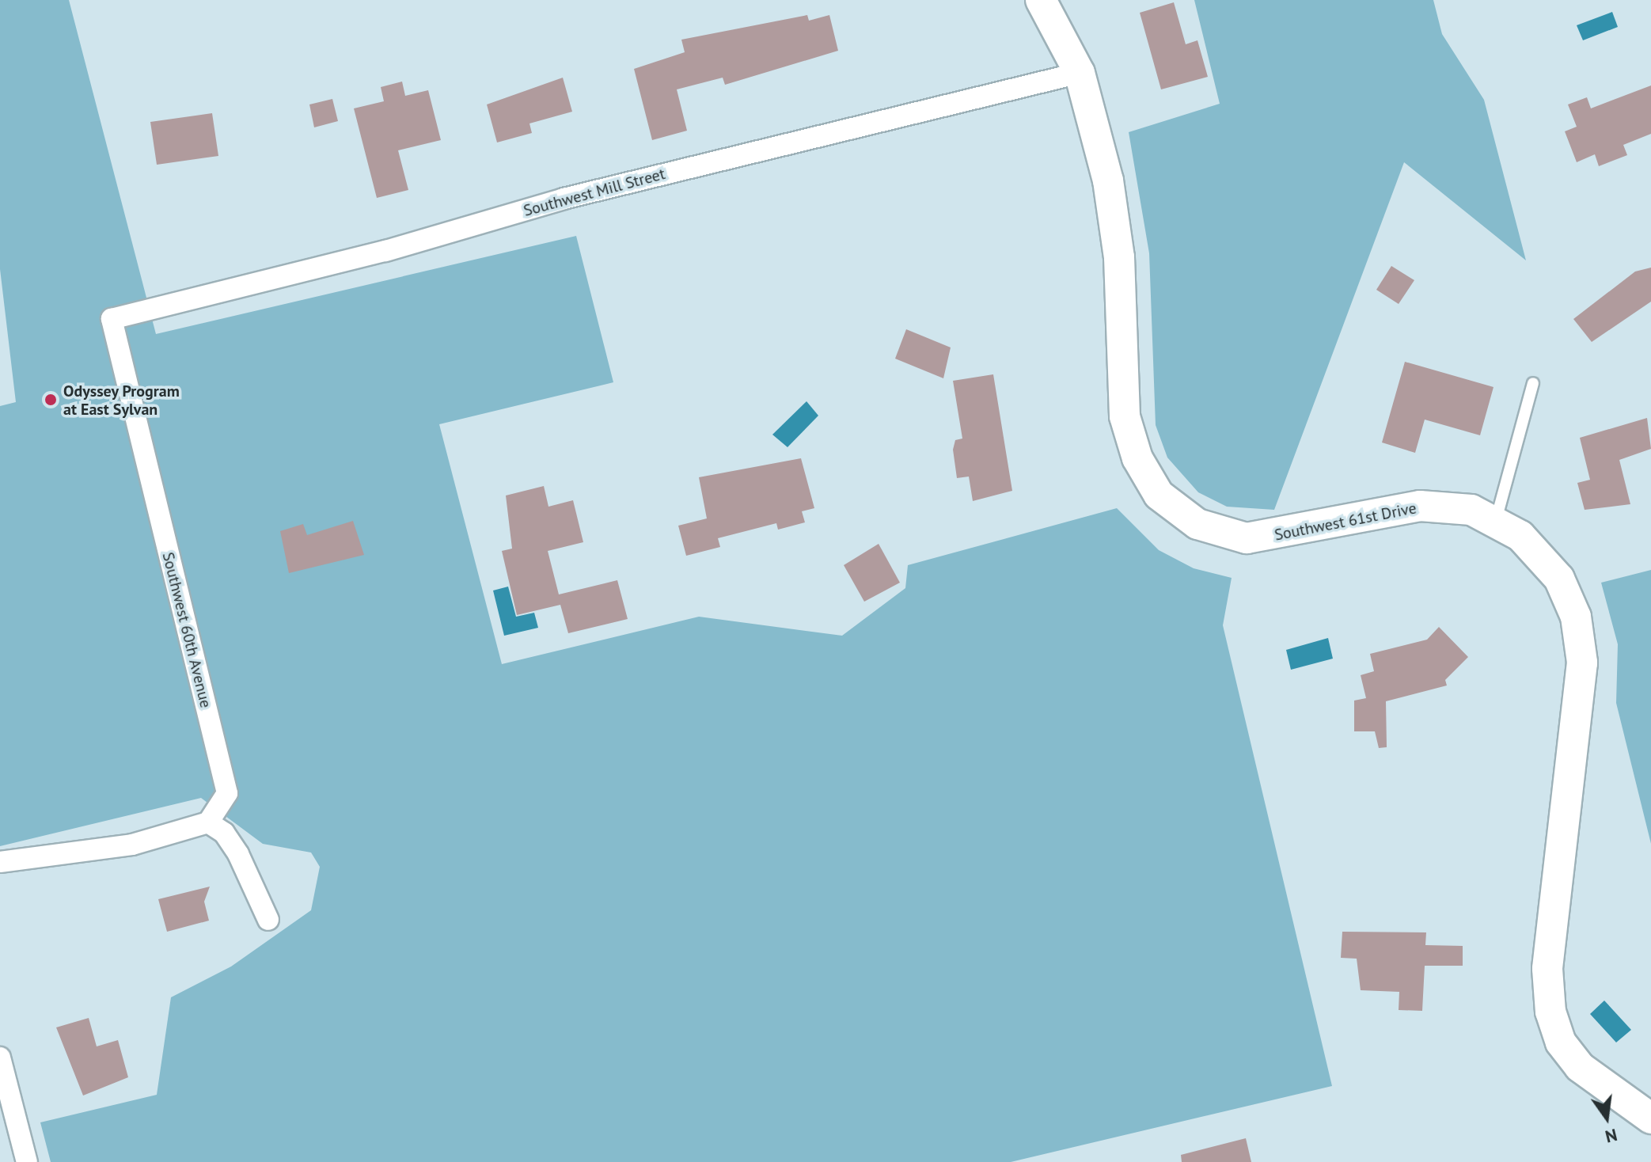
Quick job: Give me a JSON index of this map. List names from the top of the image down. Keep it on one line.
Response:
{"streets":{"street":["Southwest Mill Street","Southwest 61st Drive","Southwest 60th Avenue"]},"crossings":[["Southwest Mill Street","Southwest 61st Drive"],["Southwest Mill Street","Southwest 60th Avenue"]],"places":["Odyssey Program at East Sylvan"],"north":"bottom"}
